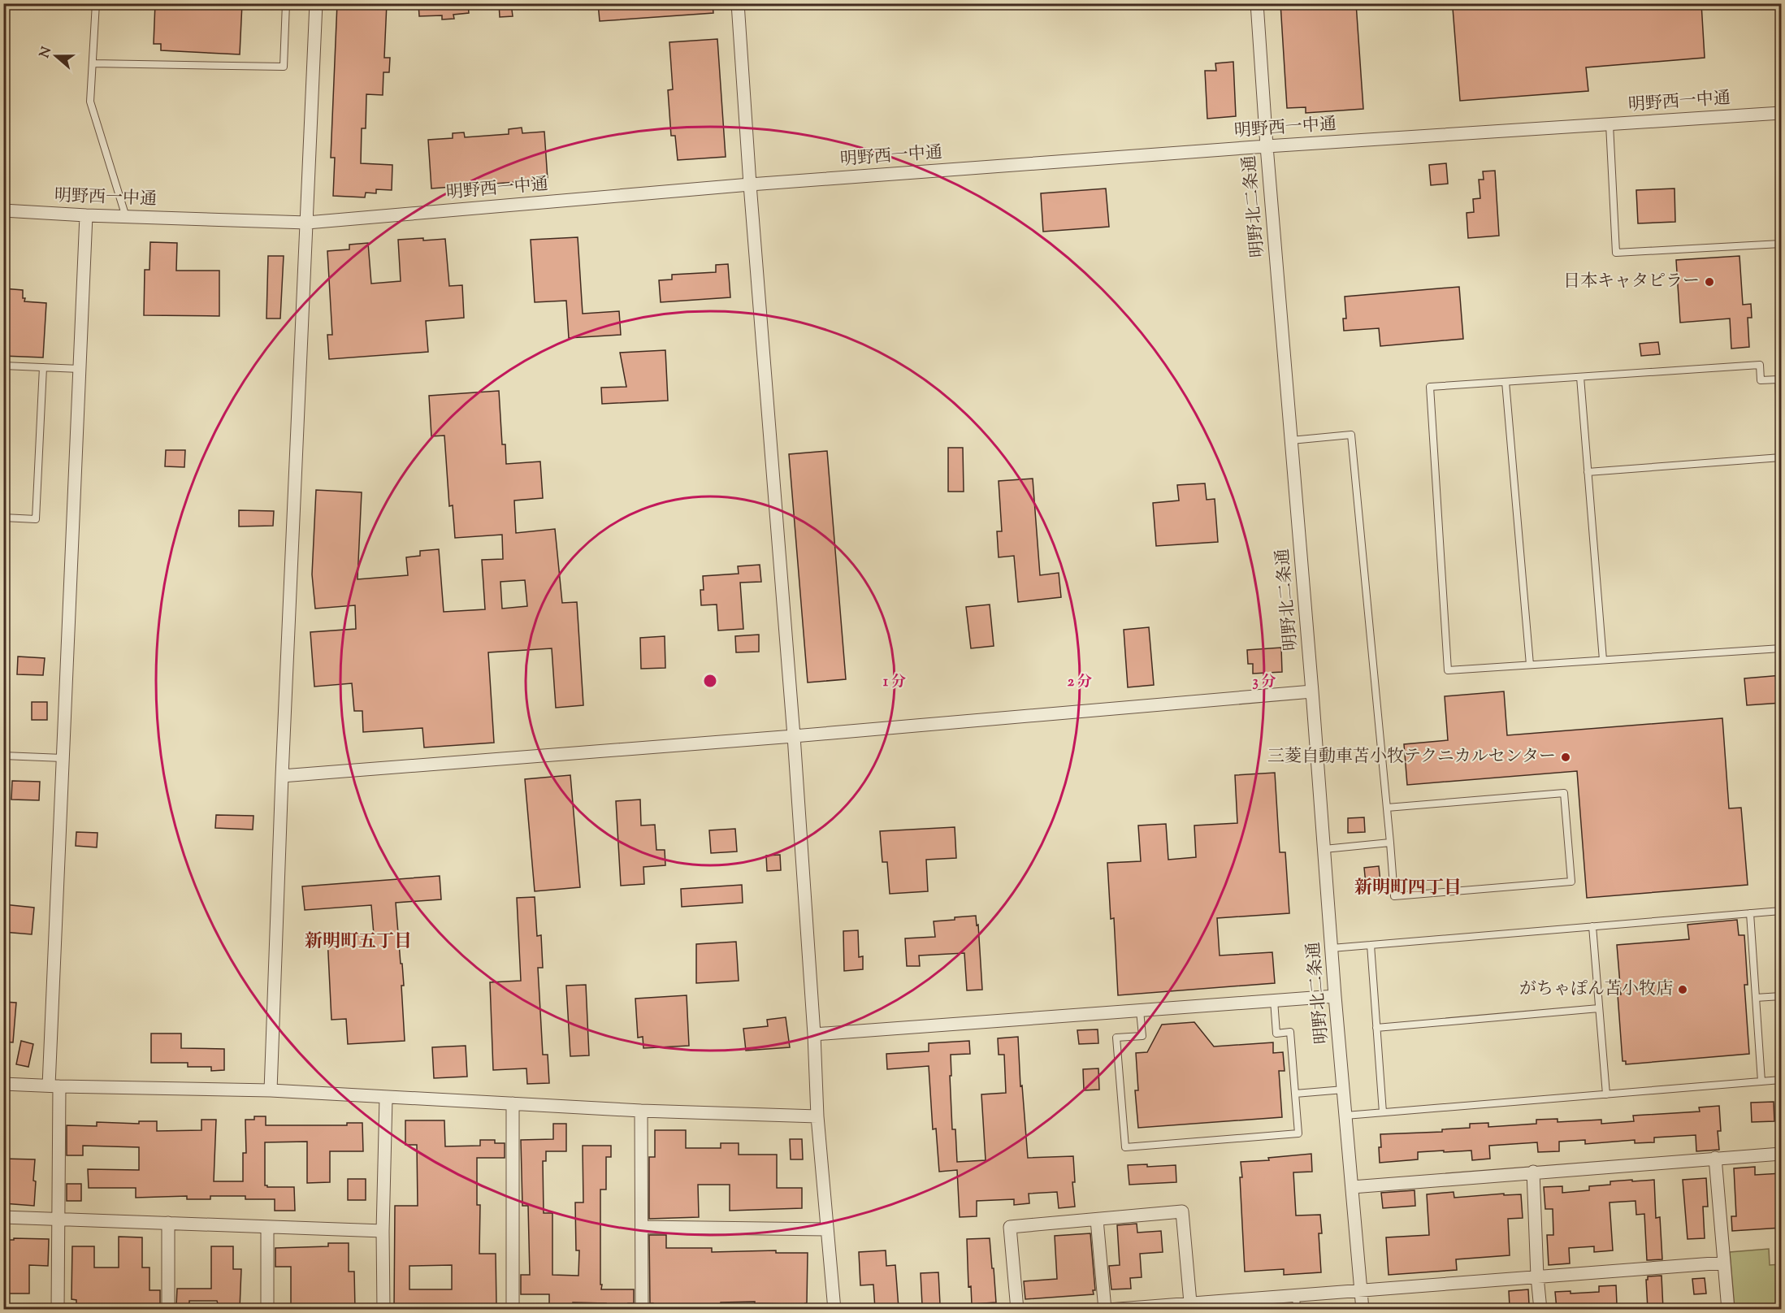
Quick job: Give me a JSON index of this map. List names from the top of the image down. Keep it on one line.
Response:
{"streets":{"street":["明野西一中通","明野北二条通"]},"crossings":[["明野西一中通","明野北二条通"]],"districts":["新明町四丁目","新明町五丁目"],"places":["日本キャタピラー","三菱自動車苫小牧テクニカルセンター","がちゃぽん苫小牧店"],"north":"left","rings":["1 分","2 分","3 分"]}
